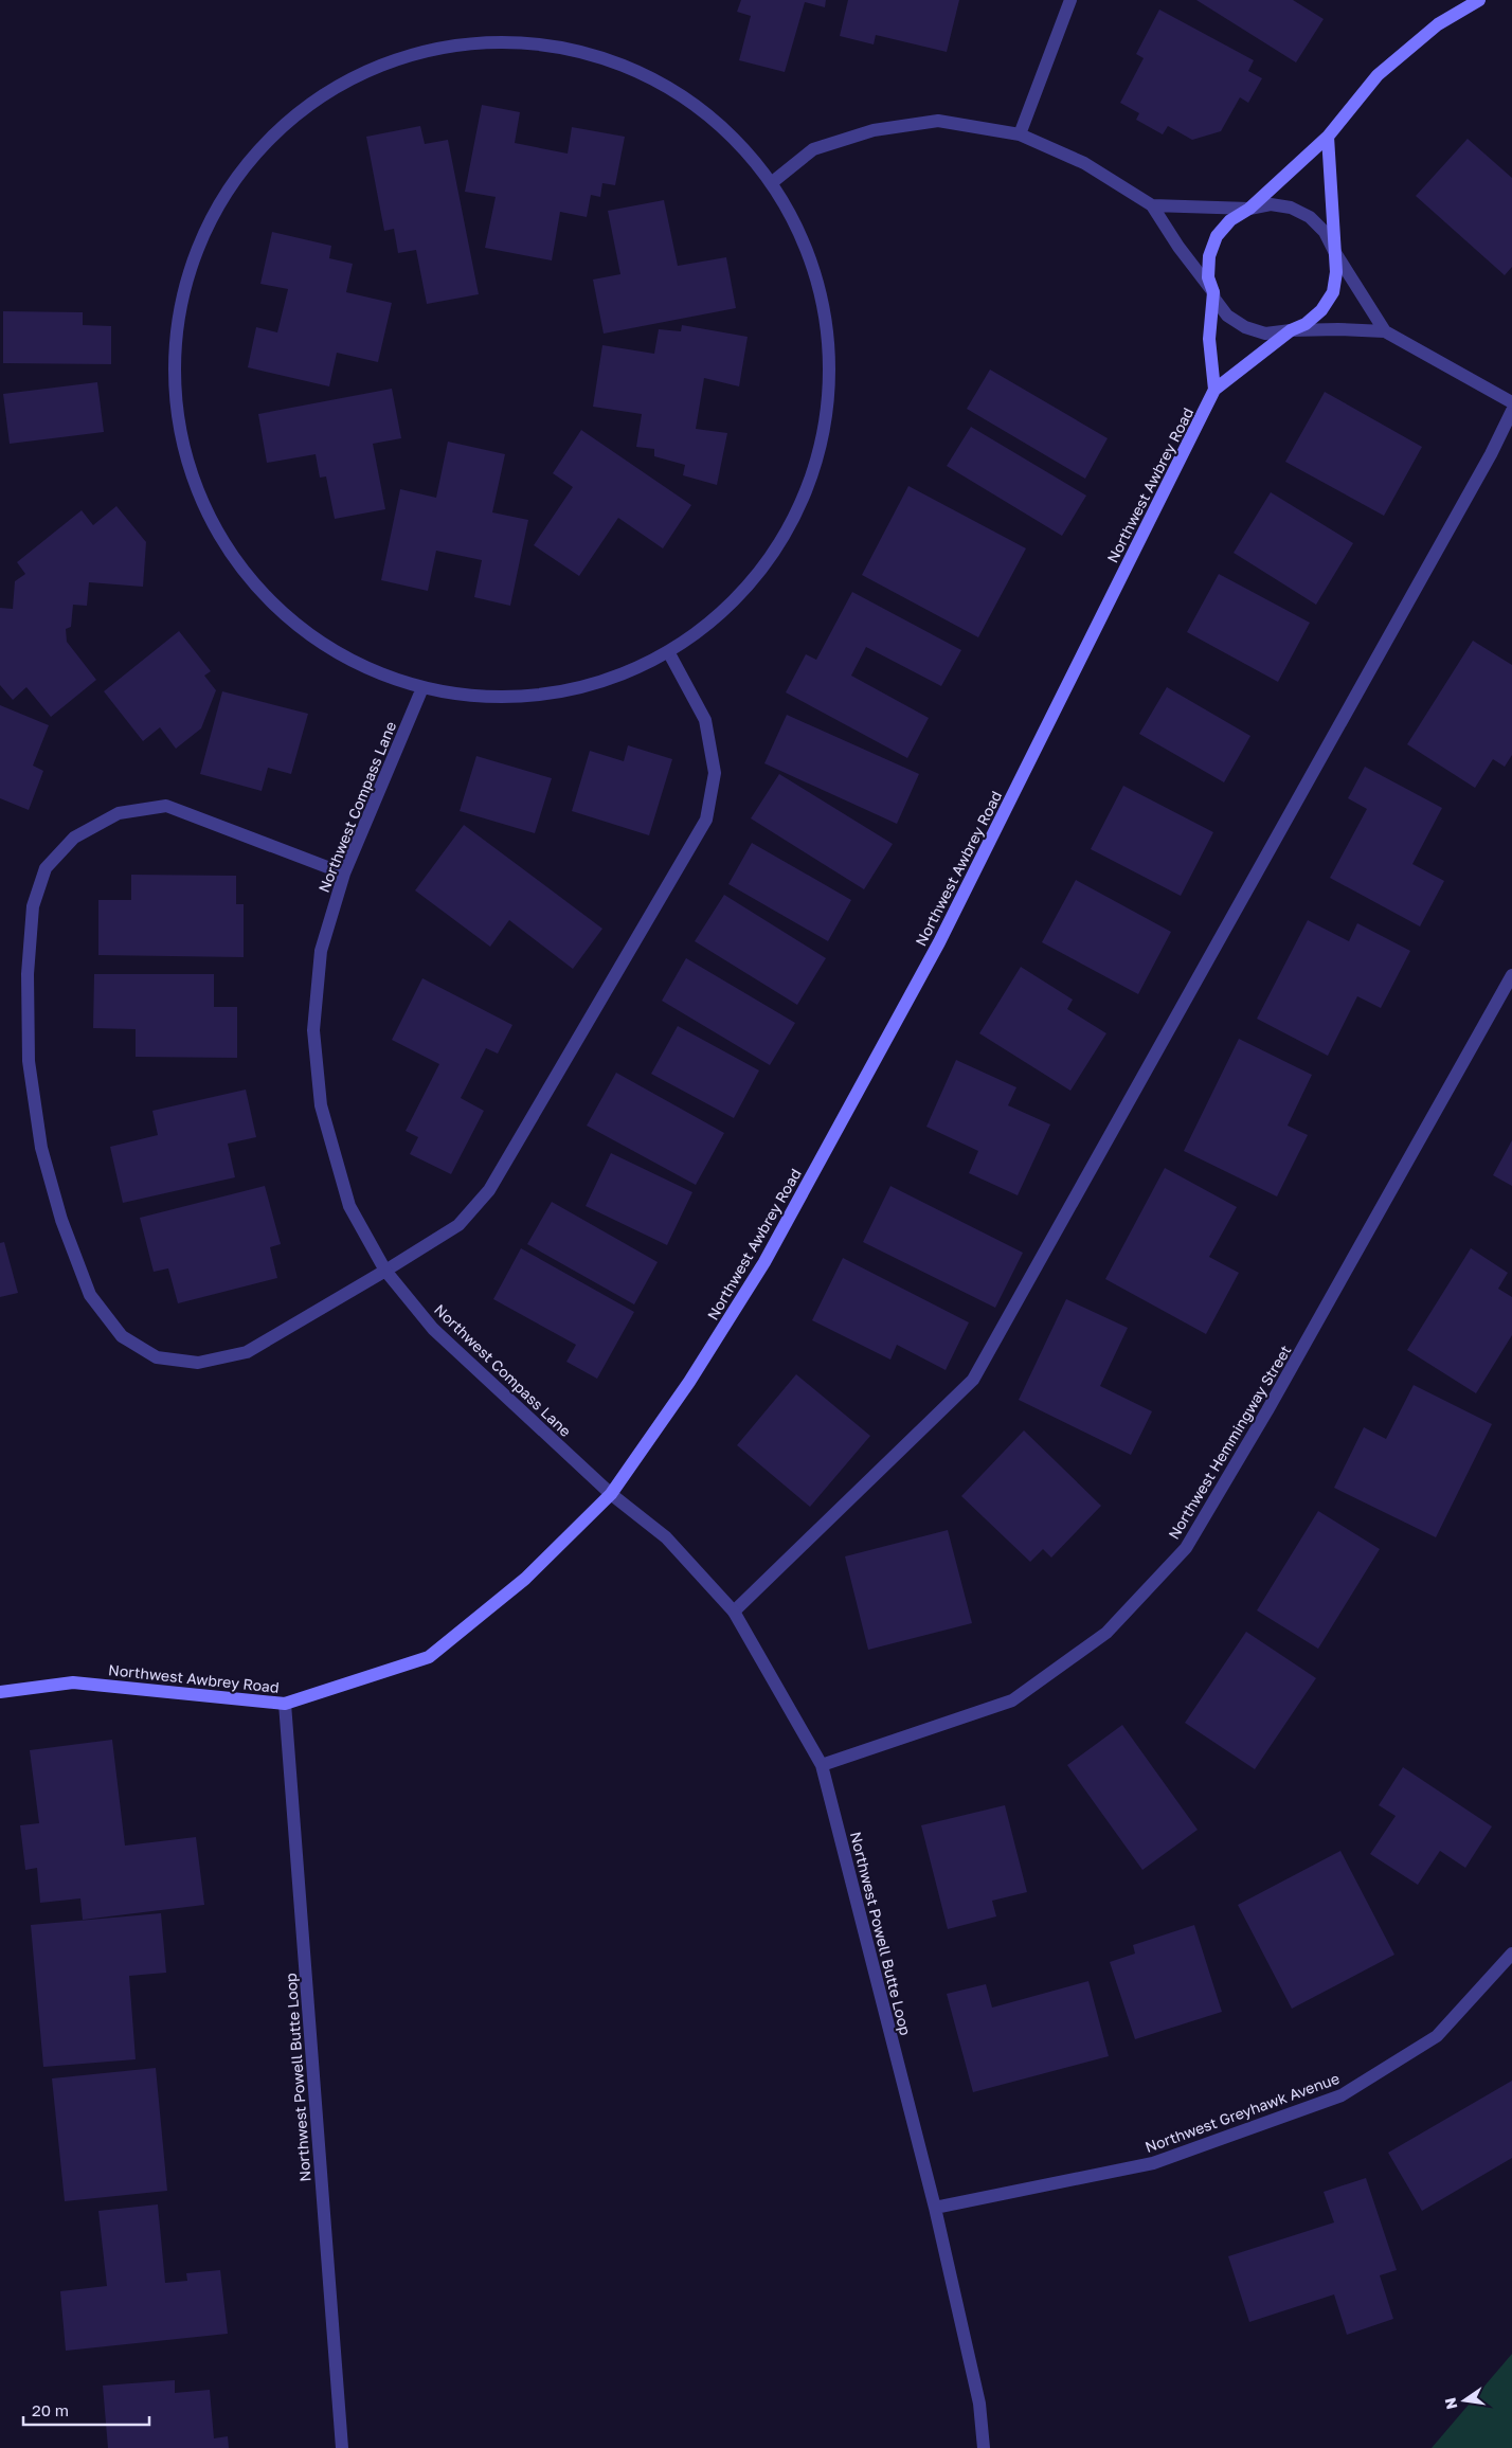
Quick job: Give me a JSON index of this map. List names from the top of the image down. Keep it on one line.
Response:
{"streets":{"street":["Northwest Awbrey Road","Northwest Compass Lane","Northwest Hemmingway Street","Northwest Powell Butte Loop","Northwest Greyhawk Avenue"]},"crossings":[["Northwest Awbrey Road","Northwest Compass Lane"],["Northwest Awbrey Road","Northwest Powell Butte Loop"],["Northwest Compass Lane","Northwest Powell Butte Loop"],["Northwest Hemmingway Street","Northwest Powell Butte Loop"],["Northwest Powell Butte Loop","Northwest Greyhawk Avenue"]],"scale_bar":"20 m","north":"left"}
